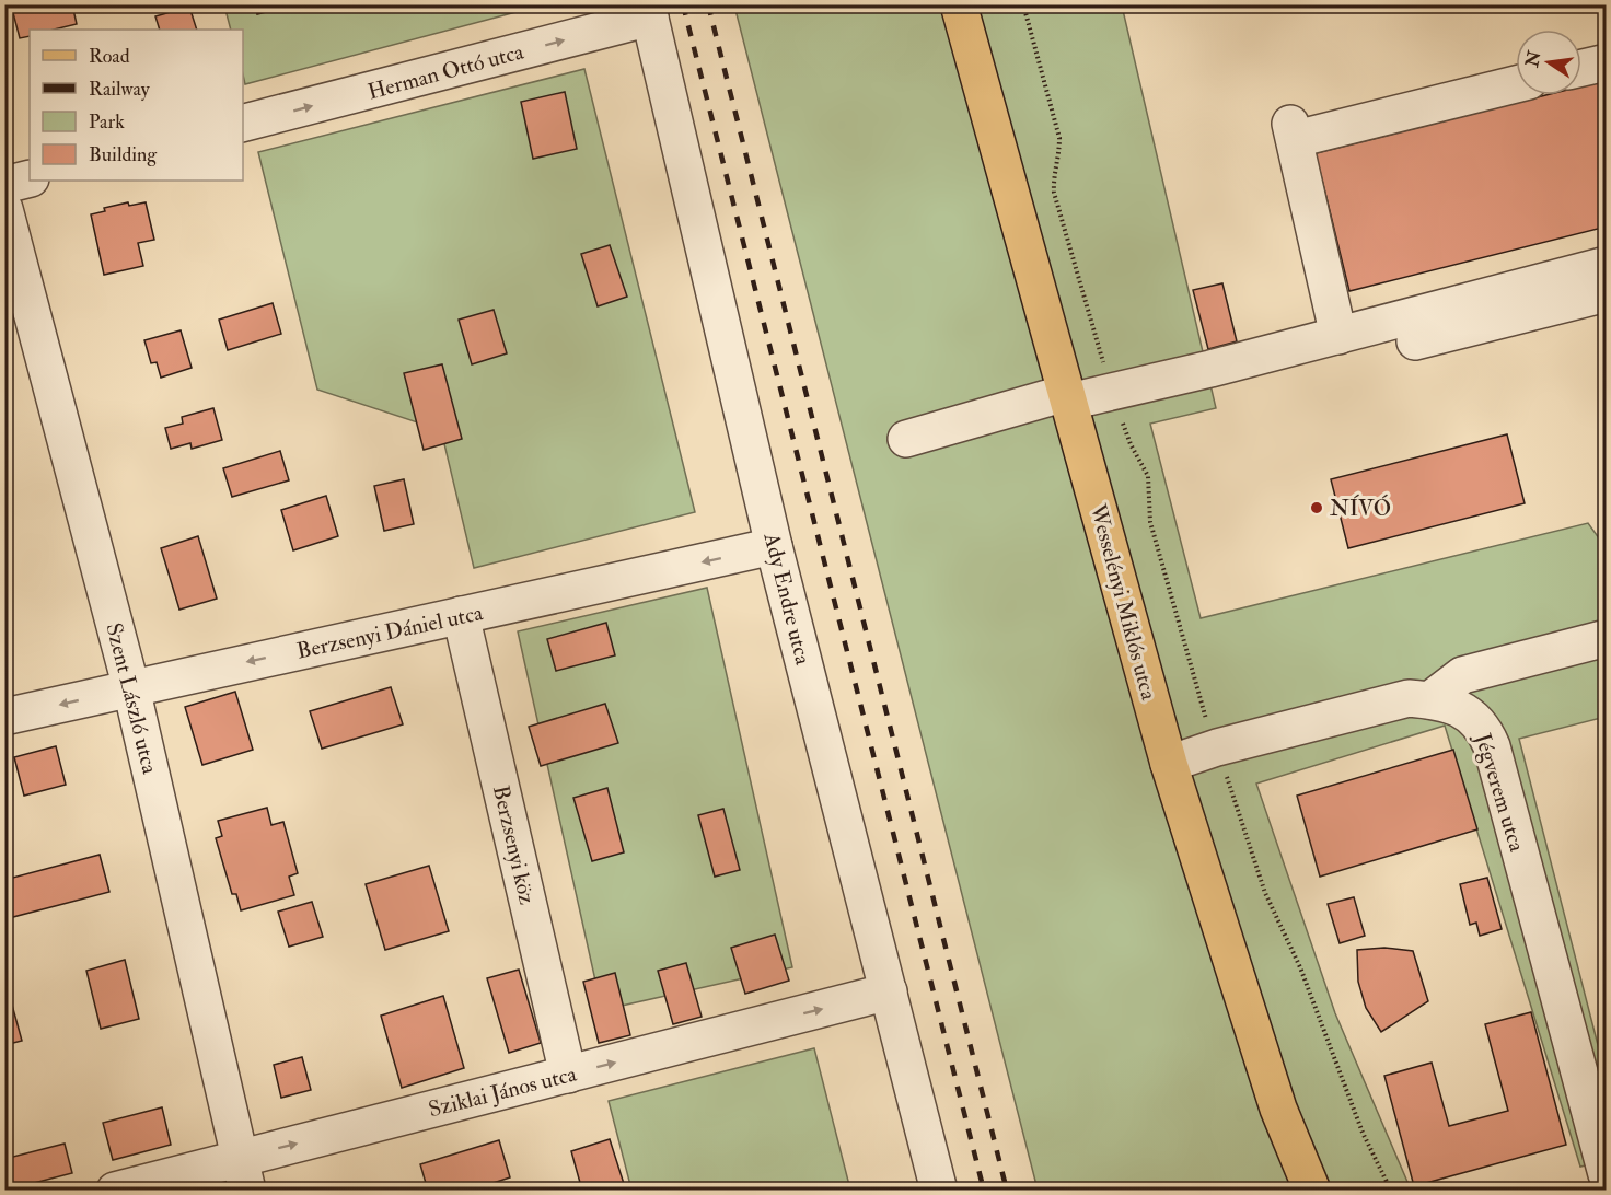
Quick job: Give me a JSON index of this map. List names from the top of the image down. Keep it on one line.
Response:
{"streets":{"main road":["Wesselényi Miklós utca"],"street":["Herman Ottó utca","Ady Endre utca","Berzsenyi Dániel utca","Szent László utca","Jégverem utca","Berzsenyi köz","Sziklai János utca"]},"crossings":[["Herman Ottó utca","Ady Endre utca"],["Ady Endre utca","Berzsenyi Dániel utca"],["Ady Endre utca","Sziklai János utca"],["Wesselényi Miklós utca","Jégverem utca"],["Berzsenyi Dániel utca","Szent László utca"],["Berzsenyi Dániel utca","Berzsenyi köz"],["Szent László utca","Sziklai János utca"],["Berzsenyi köz","Sziklai János utca"]],"one_way":["Herman Ottó utca","Berzsenyi Dániel utca","Sziklai János utca"],"places":["NÍVÓ"],"legend":["Road","Railway","Park","Building"],"north":"left"}
